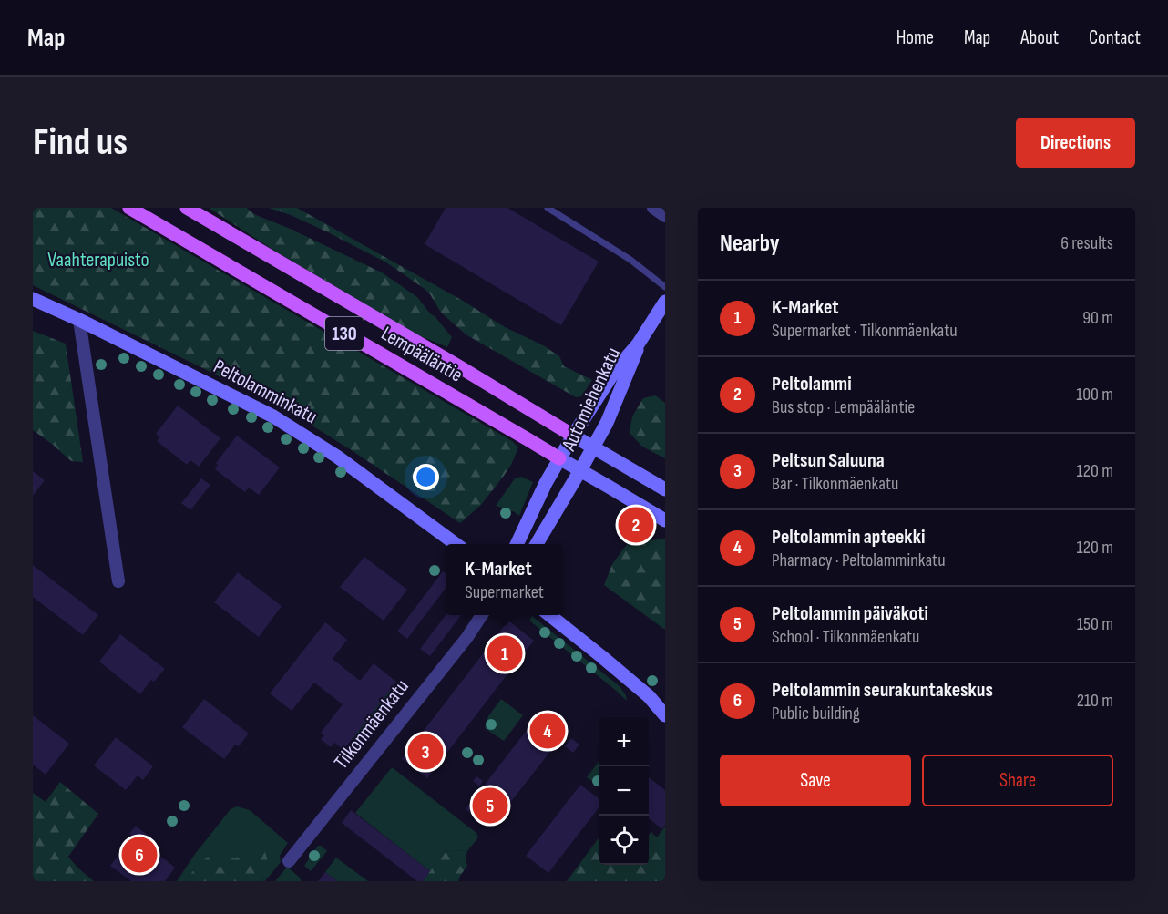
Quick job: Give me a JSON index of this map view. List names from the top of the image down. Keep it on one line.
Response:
{"streets":{"main road":["130","Lempääläntie"],"street":["Peltolamminkatu","Automiehenkatu","Tilkonmäenkatu"]},"crossings":[["Lempääläntie","Automiehenkatu"]],"parks":["Vaahterapuisto"],"page":{"header":"Map","nav":["Home","Map","About","Contact"],"buttons":["Directions",["Save","Share"]],"title":"Find us","heading":["Nearby","6 results"],"list":[{"mark":"1","name":"K-Market","note":"Supermarket · Tilkonmäenkatu","value":"90 m"},{"mark":"2","name":"Peltolammi","note":"Bus stop · Lempääläntie","value":"100 m"},{"mark":"3","name":"Peltsun Saluuna","note":"Bar · Tilkonmäenkatu","value":"120 m"},{"mark":"4","name":"Peltolammin apteekki","note":"Pharmacy · Peltolamminkatu","value":"120 m"},{"mark":"5","name":"Peltolammin päiväkoti","note":"School · Tilkonmäenkatu","value":"150 m"},{"mark":"6","name":"Peltolammin seurakuntakeskus","note":"Public building","value":"210 m"}],"pins":["2","1","4","3","5","6"],"popup":["K-Market","Supermarket"],"map_buttons":["+","−"]}}
